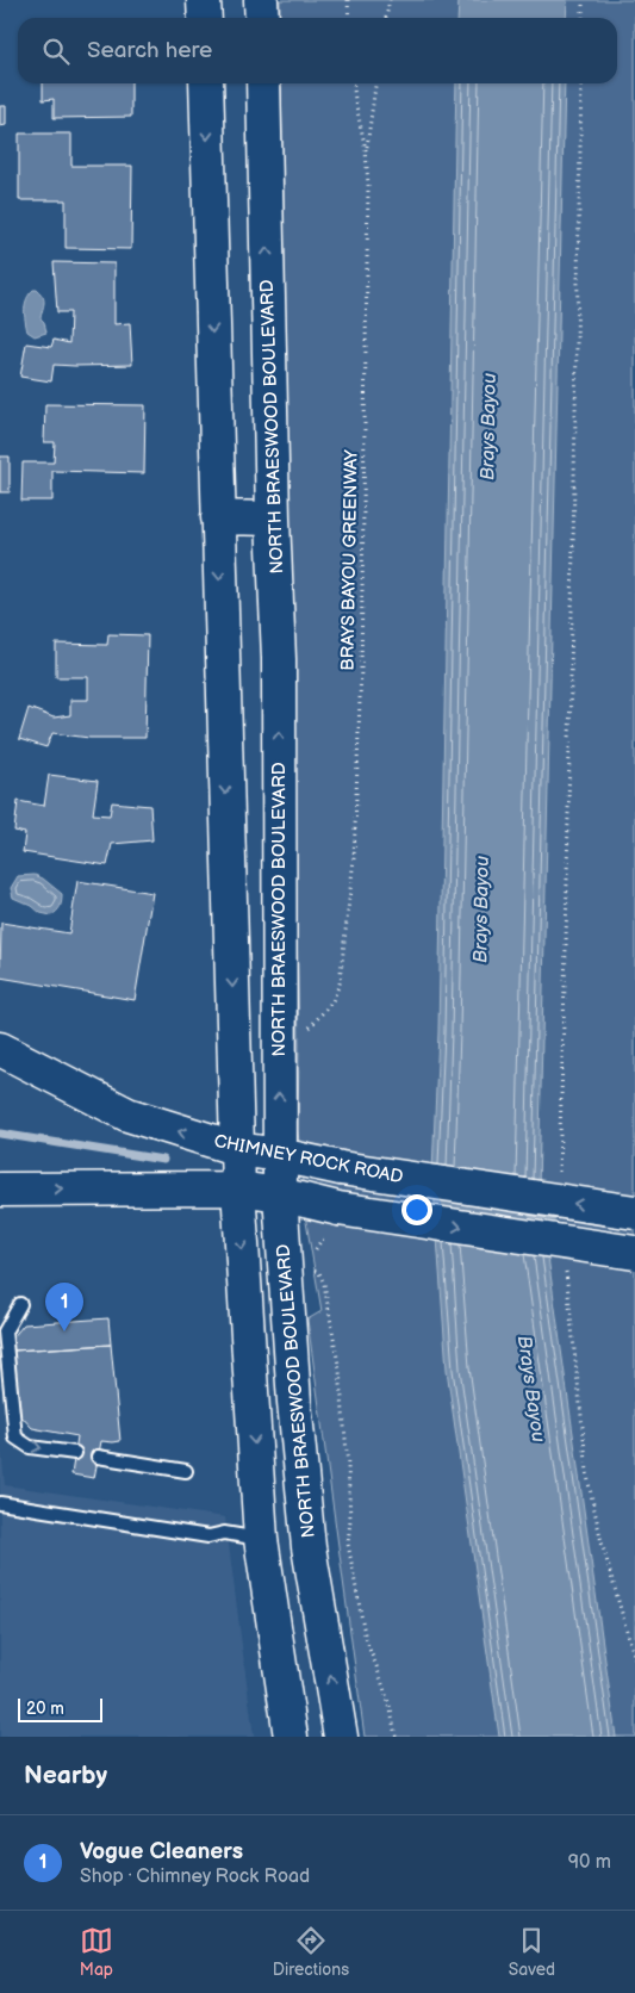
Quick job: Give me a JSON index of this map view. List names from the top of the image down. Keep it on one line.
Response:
{"streets":{"main road":["NORTH BRAESWOOD BOULEVARD","CHIMNEY ROCK ROAD"],"path":["BRAYS BAYOU GREENWAY"]},"crossings":[["NORTH BRAESWOOD BOULEVARD","CHIMNEY ROCK ROAD"]],"water":["Brays Bayou"],"scale_bar":"20 m","page":{"search":"Search here","pins":"1","scale":"20 m","heading":"Nearby","list":[{"mark":"1","name":"Vogue Cleaners","note":"Shop · Chimney Rock Road","value":"90 m"}],"nav":["Map","Directions","Saved"]}}
